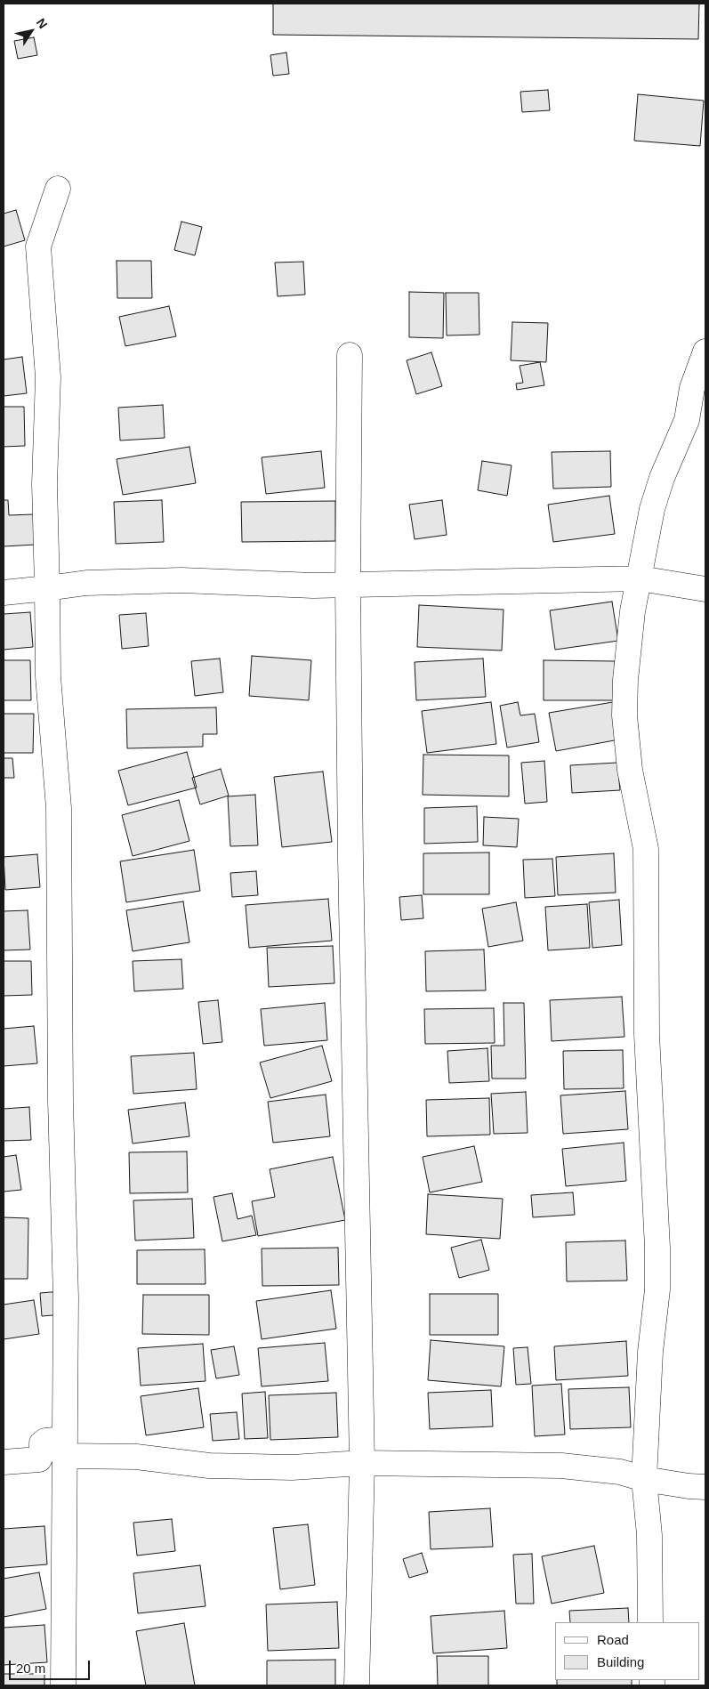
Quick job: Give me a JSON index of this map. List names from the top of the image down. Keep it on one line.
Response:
{"legend":["Road","Building"],"scale_bar":"20 m","north":"top right"}
